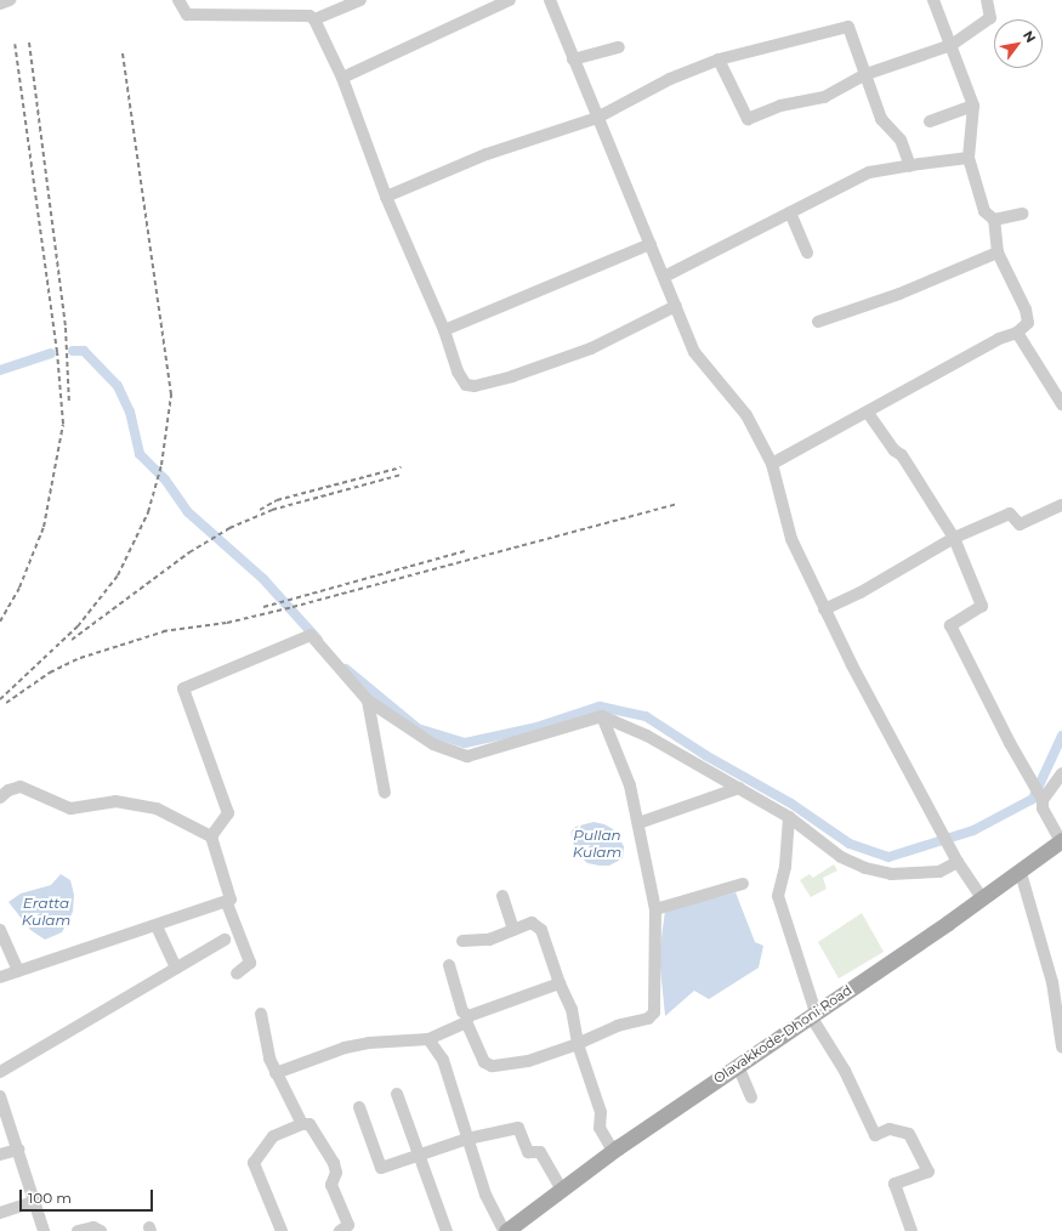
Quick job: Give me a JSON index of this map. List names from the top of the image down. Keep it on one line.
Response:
{"streets":{"main road":["Olavakkode-Dhoni Road"]},"water":["Pullan Kulam","Eratta Kulam"],"scale_bar":"100 m","north":"top right"}
